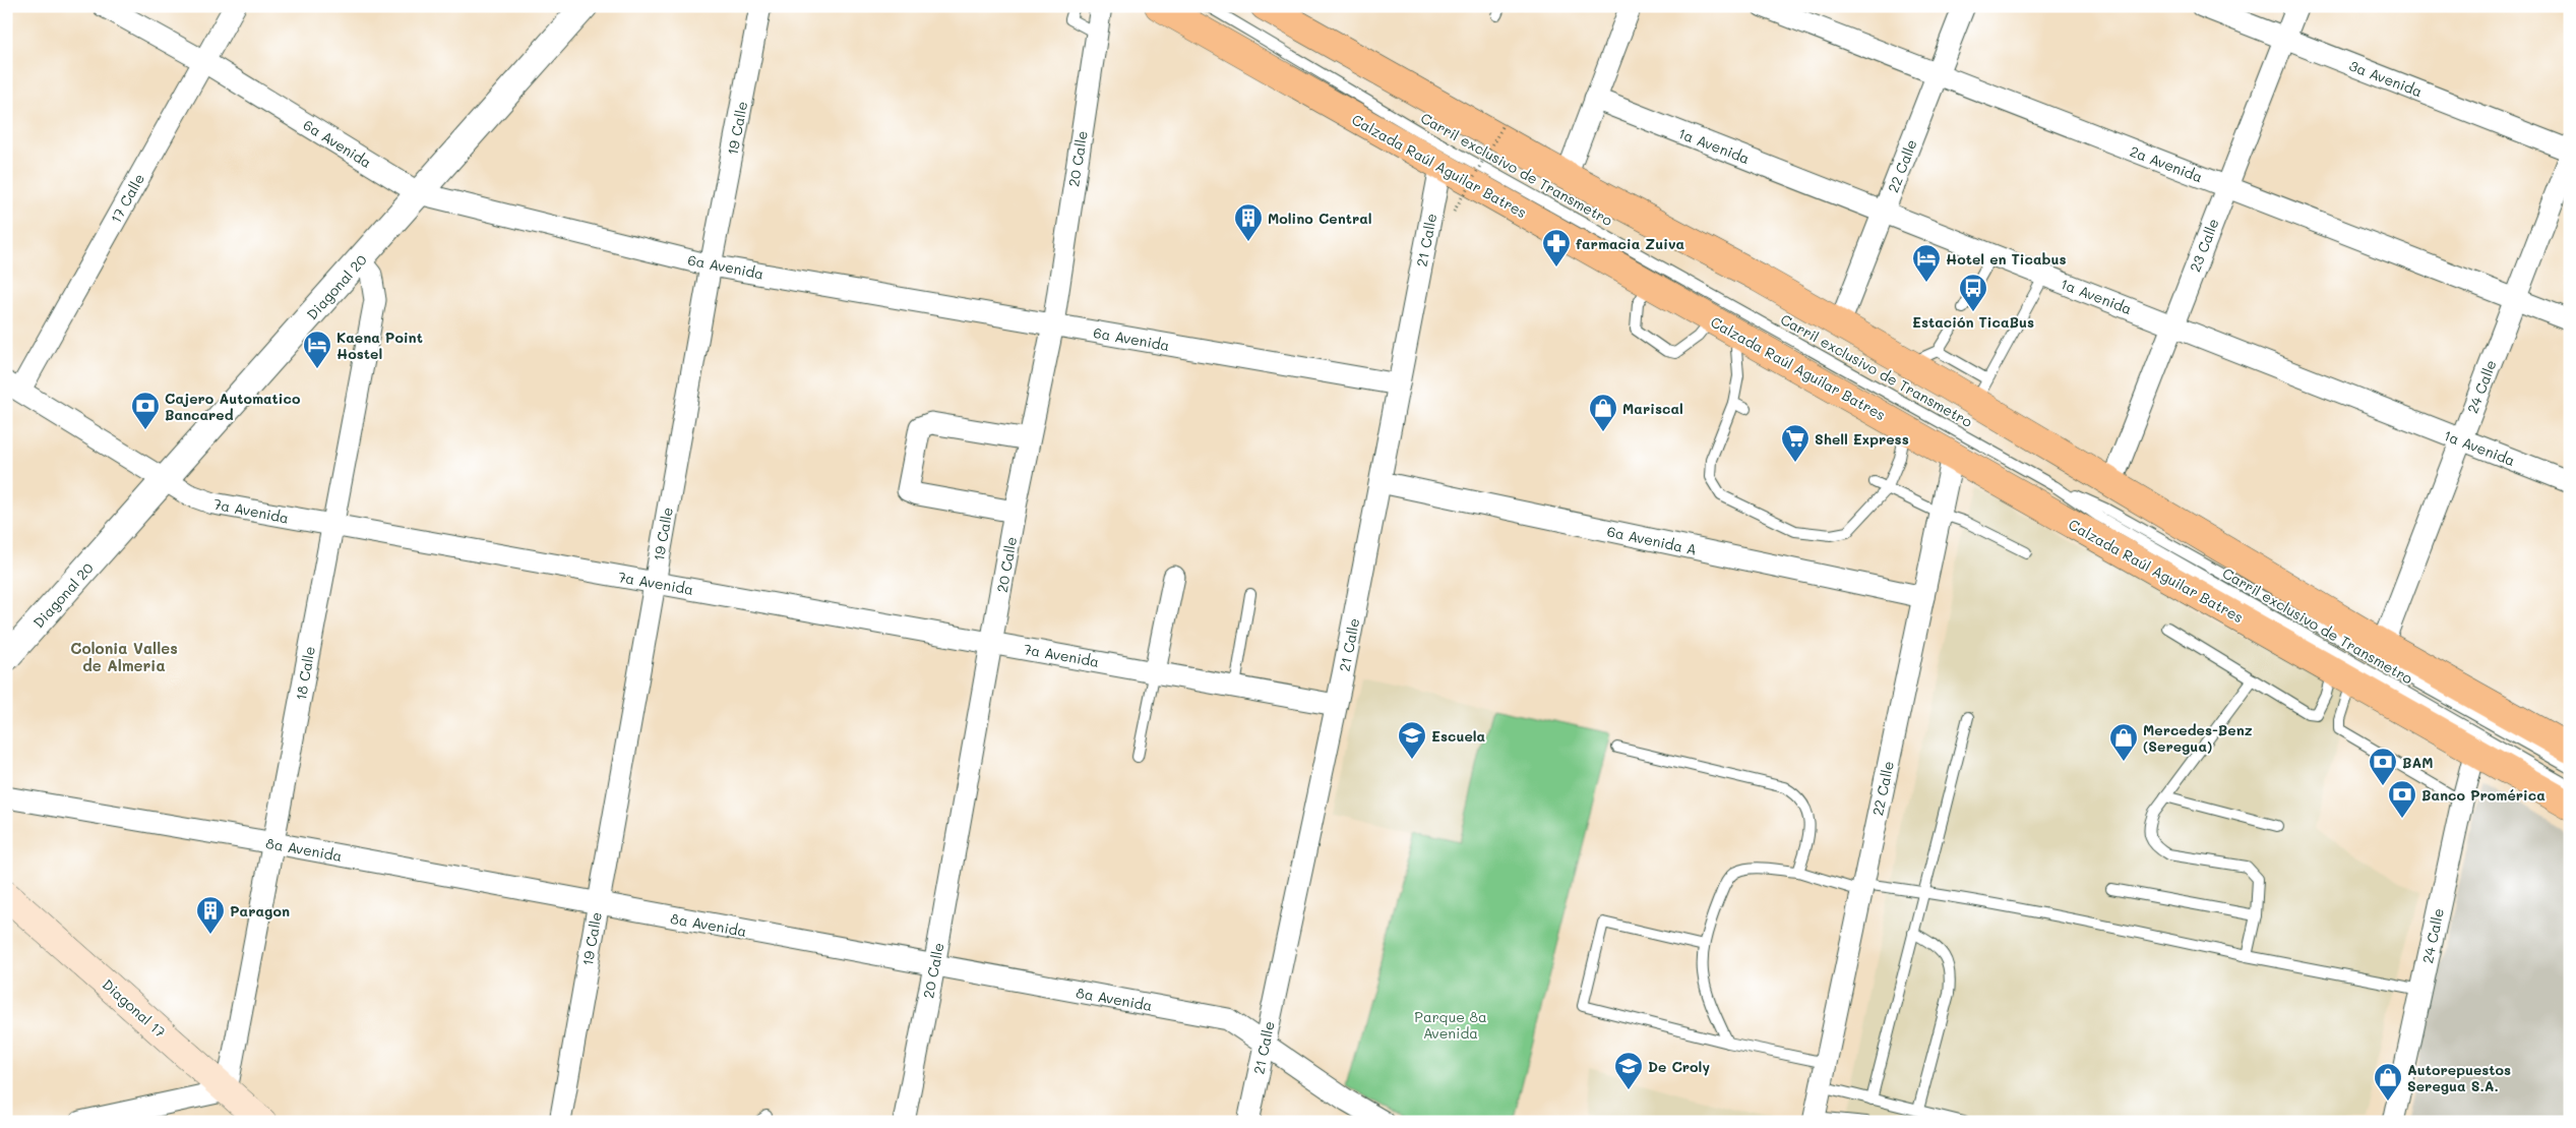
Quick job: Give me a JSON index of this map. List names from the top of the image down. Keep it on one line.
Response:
{"streets":{"highway":["Calzada Raúl Aguilar Batres"],"main road":["Diagonal 17"],"street":["3a Avenida","19 Calle","6a Avenida","1a Avenida","20 Calle","2a Avenida","22 Calle","17 Calle","21 Calle","23 Calle","Diagonal 20","24 Calle","7a Avenida","6a Avenida A","18 Calle","8a Avenida"],"lane":["Carril exclusivo de Transmetro"]},"crossings":[["3a Avenida","23 Calle"],["19 Calle","6a Avenida"],["19 Calle","7a Avenida"],["19 Calle","8a Avenida"],["6a Avenida","20 Calle"],["6a Avenida","17 Calle"],["6a Avenida","21 Calle"],["6a Avenida","Diagonal 20"],["1a Avenida","22 Calle"],["1a Avenida","23 Calle"],["1a Avenida","24 Calle"],["20 Calle","7a Avenida"],["20 Calle","8a Avenida"],["2a Avenida","22 Calle"],["2a Avenida","23 Calle"],["2a Avenida","24 Calle"],["Calzada Raúl Aguilar Batres","22 Calle"],["Calzada Raúl Aguilar Batres","21 Calle"],["Calzada Raúl Aguilar Batres","24 Calle"],["22 Calle","6a Avenida A"],["17 Calle","7a Avenida"],["21 Calle","7a Avenida"],["21 Calle","6a Avenida A"],["21 Calle","8a Avenida"],["Diagonal 20","7a Avenida"],["Diagonal 20","18 Calle"],["7a Avenida","18 Calle"],["18 Calle","8a Avenida"],["18 Calle","Diagonal 17"]],"districts":["Colonia Valles de Almeria"],"parks":["Parque 8a Avenida"],"places":{"building":["Molino Central","Paragon"],"pharmacy":["farmacia Zuiva"],"hotel":["Hotel en Ticabus","Kaena Point Hostel"],"bus stop":["Estación TicaBus"],"bank":["Cajero Automatico Bancared","BAM","Banco Promérica"],"shop":["Mariscal","Mercedes-Benz (Seregua)","Autorepuestos Seregua S.A."],"supermarket":["Shell Express"],"school or university":["Escuela","De Croly"]}}
